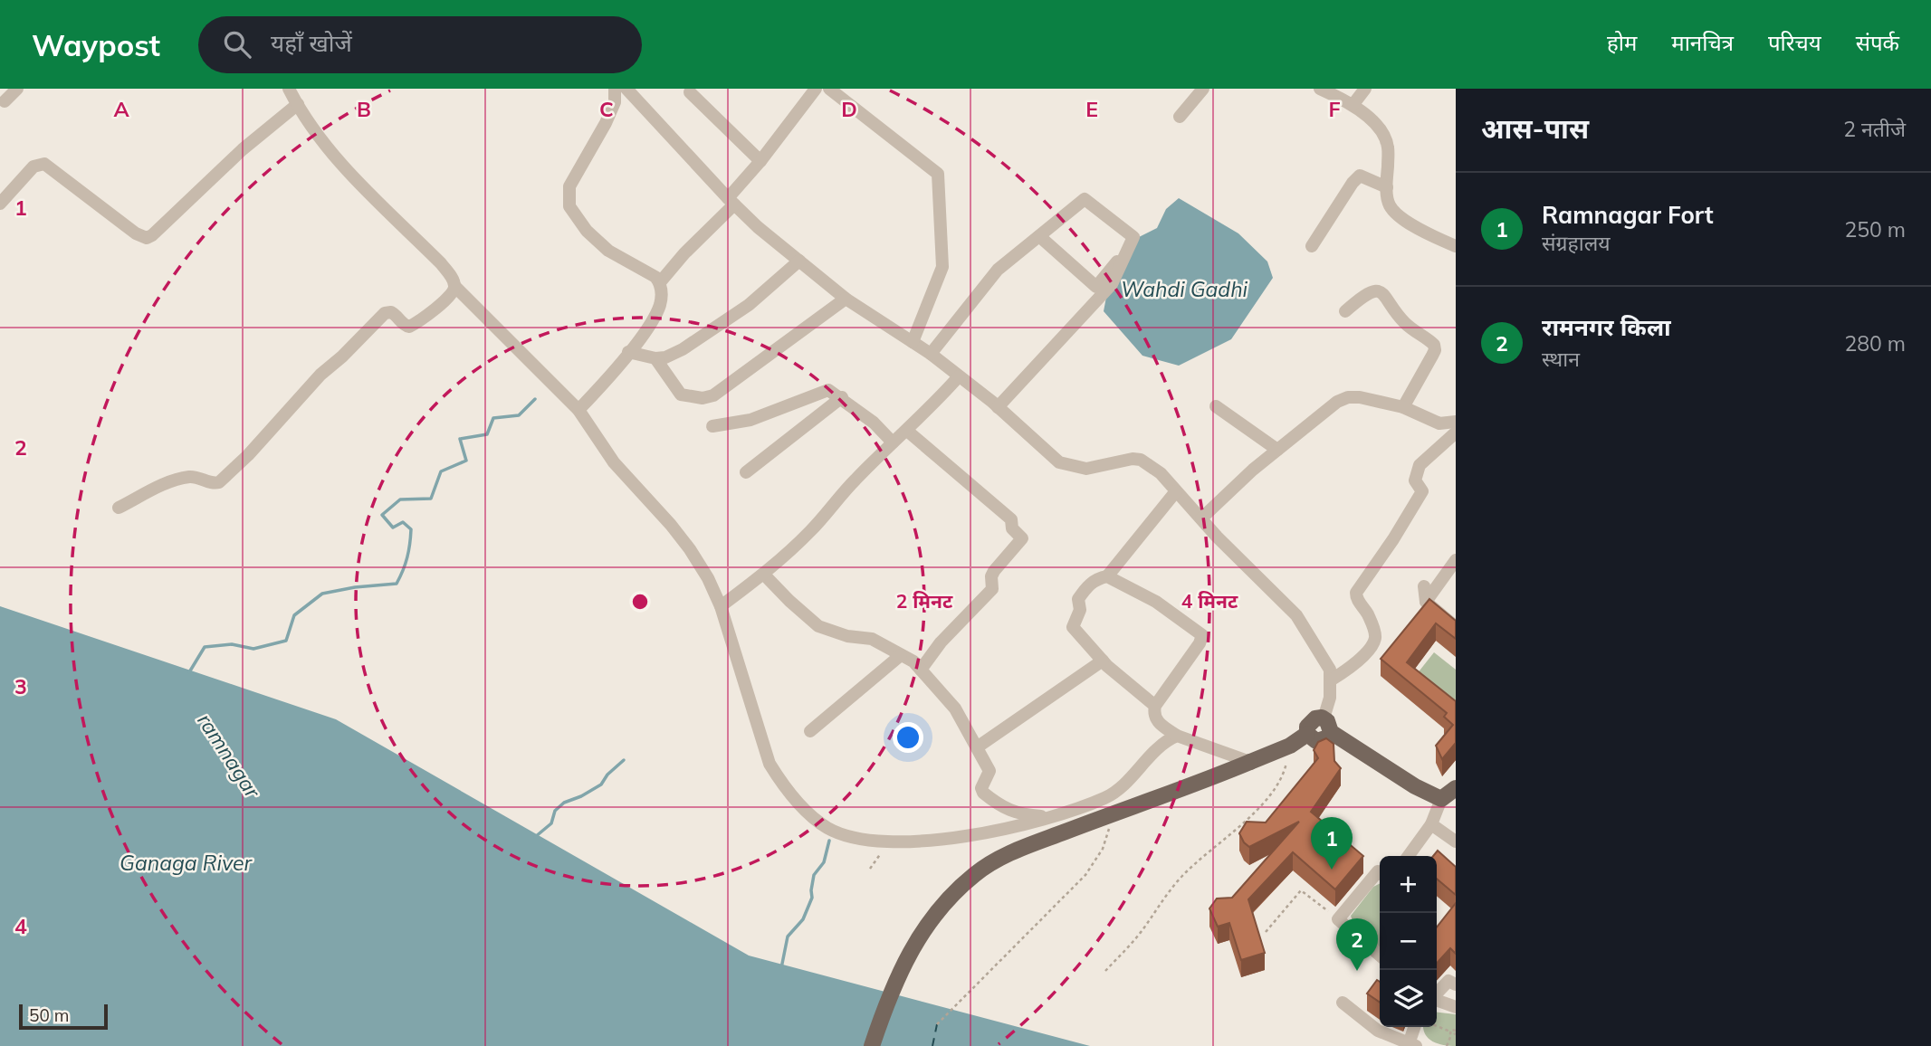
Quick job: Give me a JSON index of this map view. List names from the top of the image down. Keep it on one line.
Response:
{"water":["Wahdi Gadhi","ramnagar","Ganaga River"],"scale_bar":"50 m","page":{"header":"Waypost","search":"यहाँ खोजें","nav":["होम","मानचित्र","परिचय","संपर्क"],"heading":["आस-पास","2 नतीजे"],"list":[{"mark":"1","name":"Ramnagar Fort","note":"संग्रहालय","value":"250 m"},{"mark":"2","name":"रामनगर किला","note":"स्थान","value":"280 m"}],"pins":["1","2"],"map_buttons":["+","−"],"scale":"50 m"},"grid":{"columns":["A","B","C","D","E","F"],"rows":["1","2","3","4"]},"rings":["2 मिनट","4 मिनट"]}
